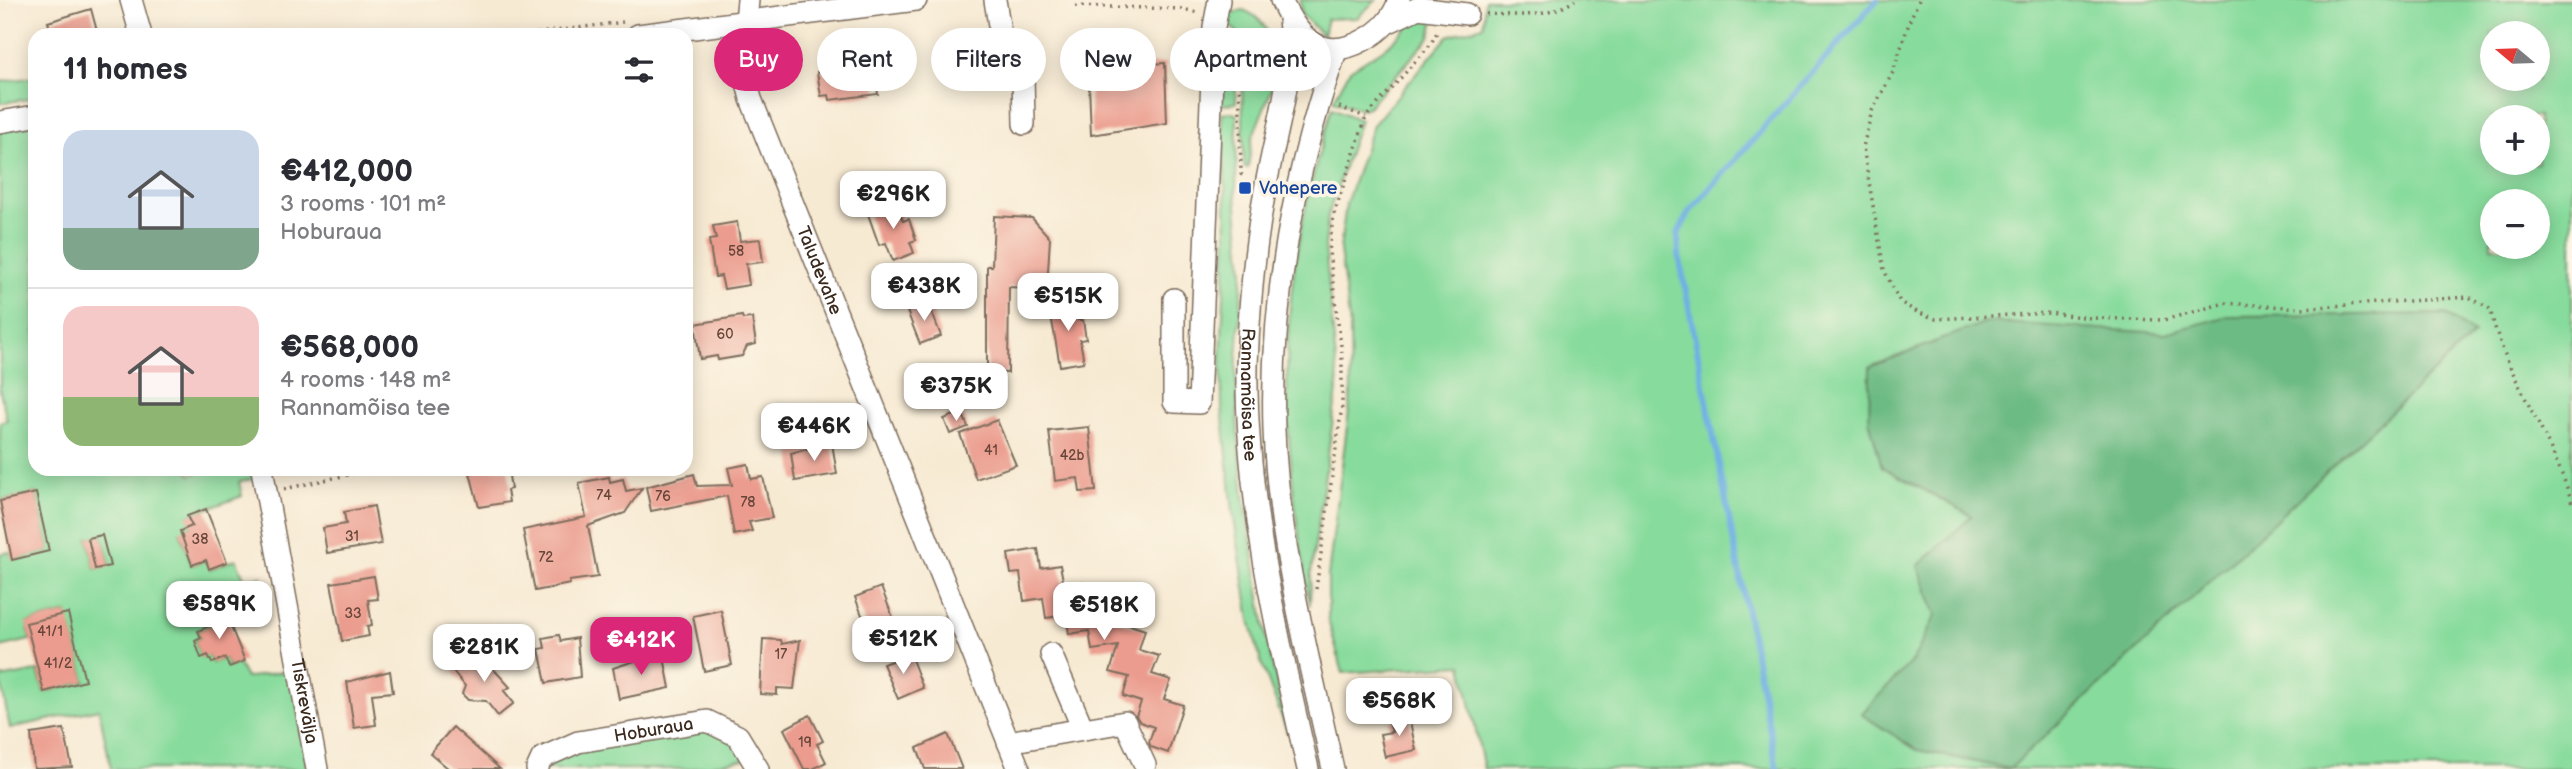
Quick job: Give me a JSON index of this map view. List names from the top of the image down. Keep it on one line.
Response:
{"streets":{"street":["Taludevahe","Rannamõisa tee","Tiskrevälja","Hoburaua"]},"places":{"transit":["Vahepere"]},"house_numbers":["58","60","41","42b","74","76","78","31","38","72","33","41/1","17","41/2","19"],"north":"left","page":{"map_buttons":["+","−"],"chip":["Buy","Rent","Filters","New","Apartment"],"heading":"11 homes","list":[{"name":"€412,000","note":"3 rooms · 101 m² · Hoburaua"},{"name":"€568,000","note":"4 rooms · 148 m² · Rannamõisa tee"}],"price":["€296K","€438K","€515K","€375K","€446K","€589K","€518K","€512K","€412K","€281K","€568K"]}}
